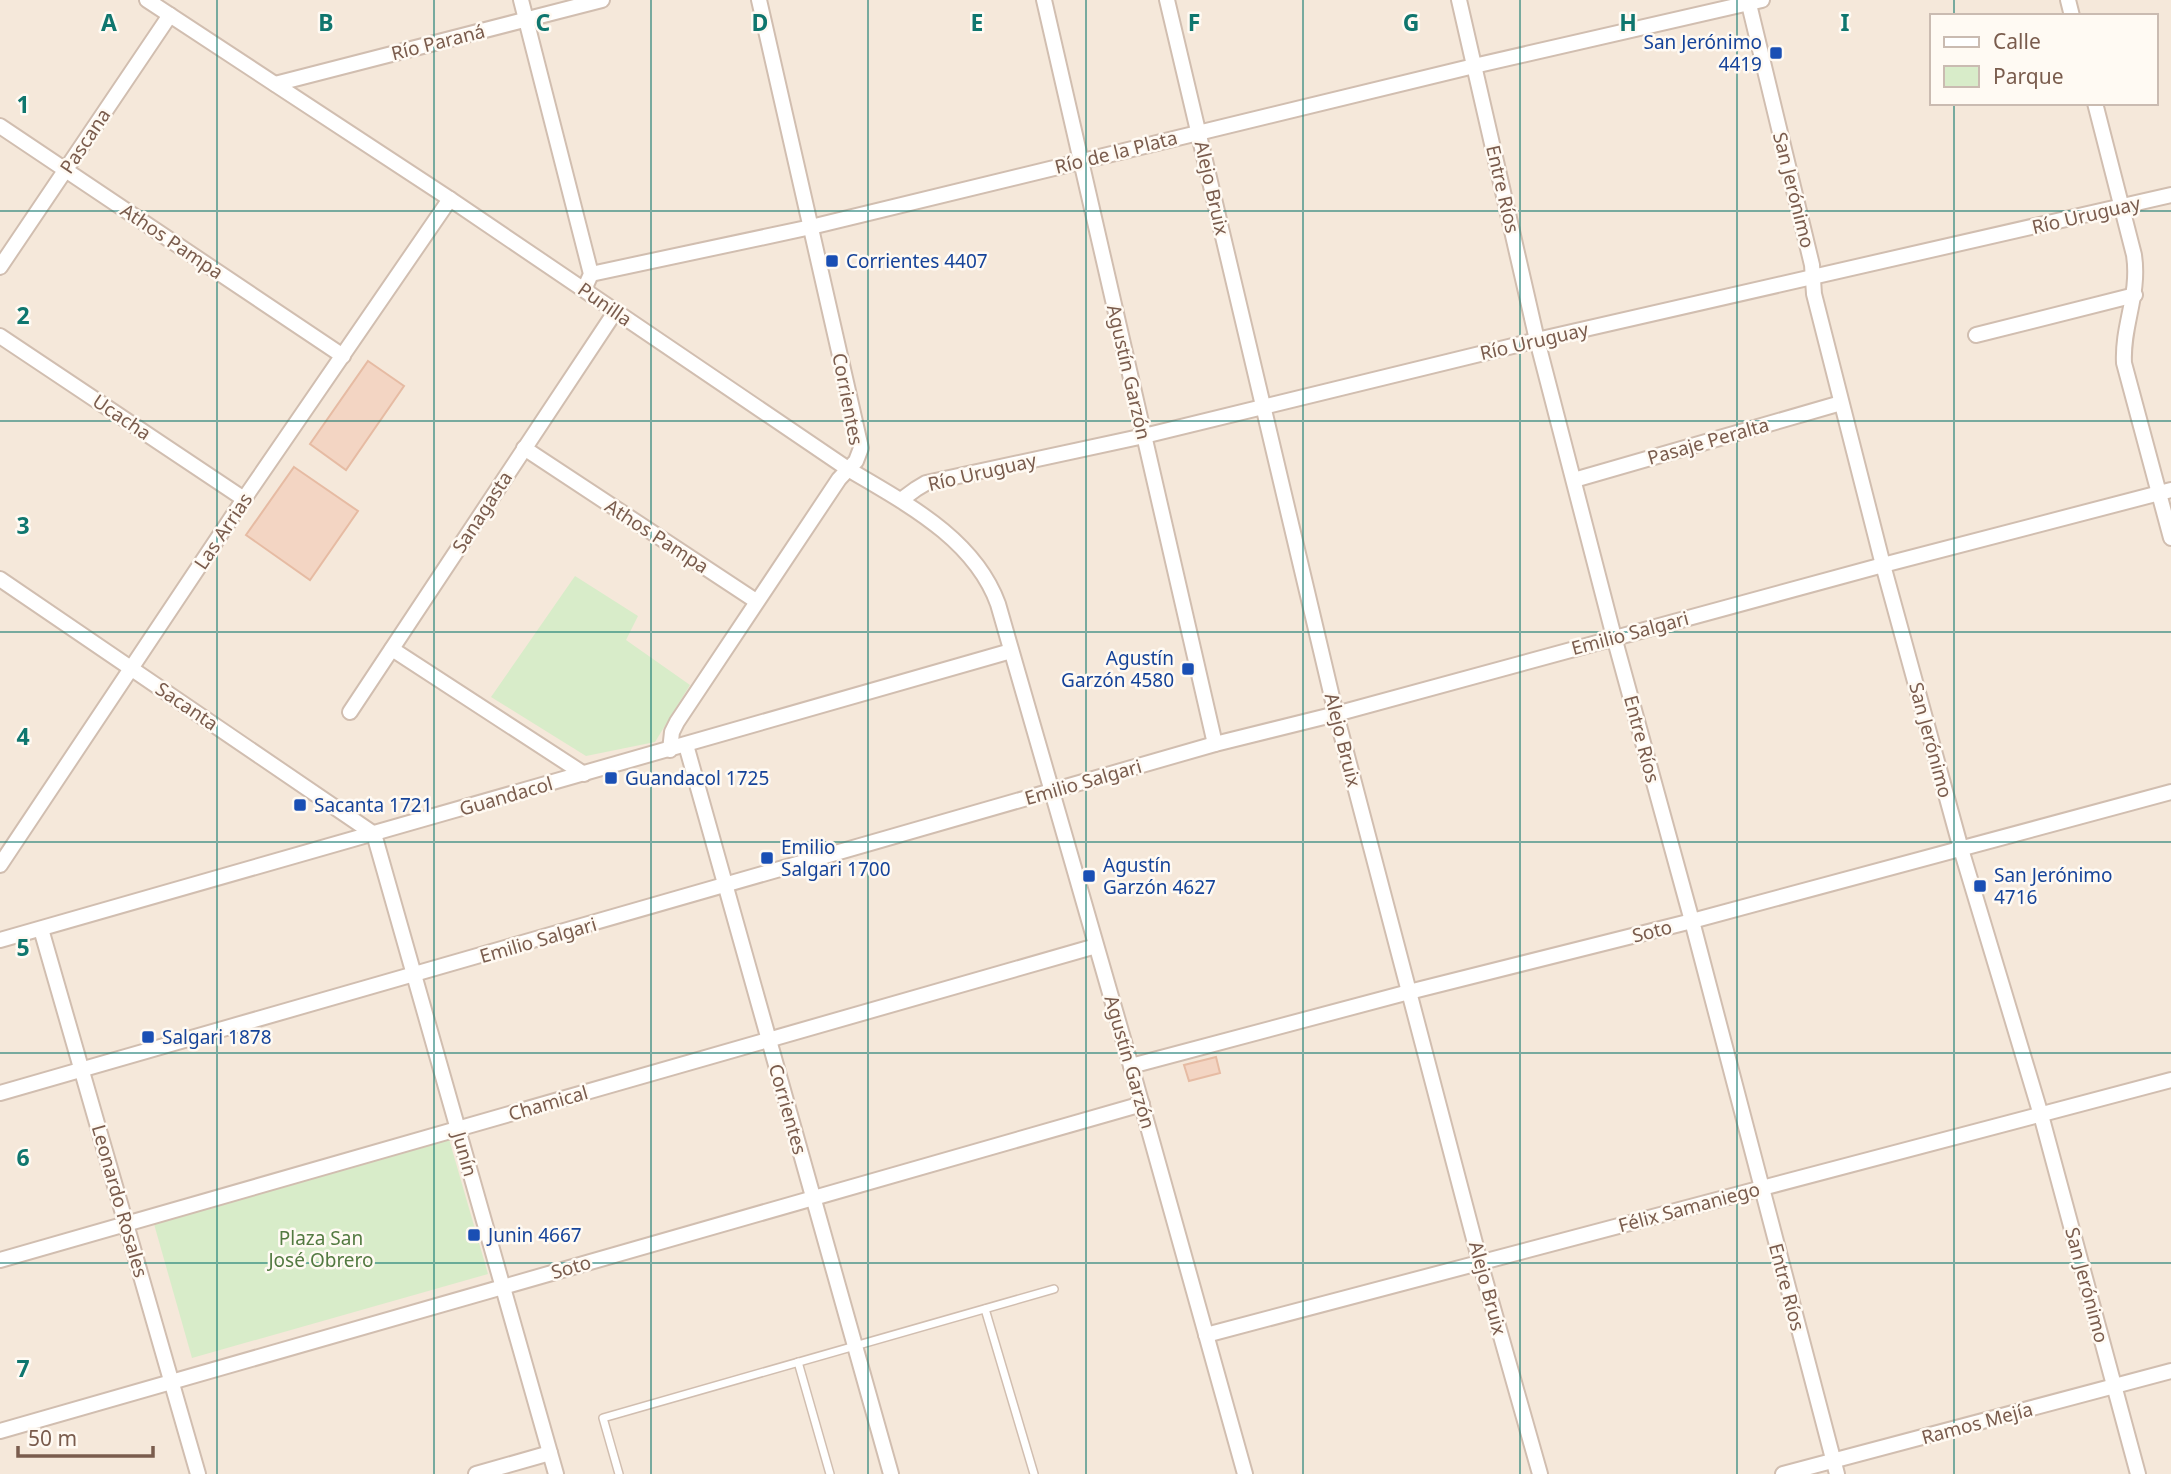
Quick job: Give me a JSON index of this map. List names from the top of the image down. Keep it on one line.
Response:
{"streets":{"street":["Río Paraná","Pascana","Río de la Plata","Alejo Bruix","Entre Ríos","San Jerónimo","Río Uruguay","Athos Pampa","Punilla","Agustín Garzón","Corrientes","Ucacha","Pasaje Peralta","Sanagasta","Las Arrias","Emilio Salgari","Sacanta","Guandacol","Soto","Chamical","Junín","Leonardo Rosales","Félix Samaniego","Ramos Mejía"]},"crossings":[["Río Paraná","Punilla"],["Pascana","Athos Pampa"],["Pascana","Punilla"],["Río de la Plata","Alejo Bruix"],["Río de la Plata","Entre Ríos"],["Río de la Plata","San Jerónimo"],["Río de la Plata","Agustín Garzón"],["Río de la Plata","Corrientes"],["Alejo Bruix","Río Uruguay"],["Alejo Bruix","Emilio Salgari"],["Alejo Bruix","Soto"],["Alejo Bruix","Félix Samaniego"],["Entre Ríos","Río Uruguay"],["Entre Ríos","Pasaje Peralta"],["Entre Ríos","Emilio Salgari"],["Entre Ríos","Soto"],["Entre Ríos","Félix Samaniego"],["Entre Ríos","Ramos Mejía"],["San Jerónimo","Río Uruguay"],["San Jerónimo","Pasaje Peralta"],["San Jerónimo","Emilio Salgari"],["San Jerónimo","Soto"],["San Jerónimo","Félix Samaniego"],["San Jerónimo","Ramos Mejía"],["Río Uruguay","Punilla"],["Río Uruguay","Agustín Garzón"],["Athos Pampa","Corrientes"],["Athos Pampa","Sanagasta"],["Athos Pampa","Las Arrias"],["Punilla","Agustín Garzón"],["Punilla","Corrientes"],["Punilla","Sanagasta"],["Punilla","Las Arrias"],["Punilla","Guandacol"],["Agustín Garzón","Emilio Salgari"],["Agustín Garzón","Guandacol"],["Agustín Garzón","Soto"],["Agustín Garzón","Chamical"],["Agustín Garzón","Félix Samaniego"],["Corrientes","Emilio Salgari"],["Corrientes","Guandacol"],["Corrientes","Soto"],["Corrientes","Chamical"],["Ucacha","Las Arrias"],["Las Arrias","Sacanta"],["Emilio Salgari","Junín"],["Emilio Salgari","Leonardo Rosales"],["Sacanta","Guandacol"],["Sacanta","Junín"],["Guandacol","Junín"],["Guandacol","Leonardo Rosales"],["Soto","Junín"],["Soto","Leonardo Rosales"],["Chamical","Junín"],["Chamical","Leonardo Rosales"]],"parks":["Plaza San José Obrero"],"places":{"transit":["San Jerónimo 4419","Corrientes 4407","Agustín Garzón 4580","Guandacol 1725","Sacanta 1721","Emilio Salgari 1700","Agustín Garzón 4627","San Jerónimo 4716","Salgari 1878","Junin 4667"]},"legend":["Calle","Parque"],"scale_bar":"50 m","grid":{"columns":["A","B","C","D","E","F","G","H","I"],"rows":["1","2","3","4","5","6","7"]}}
